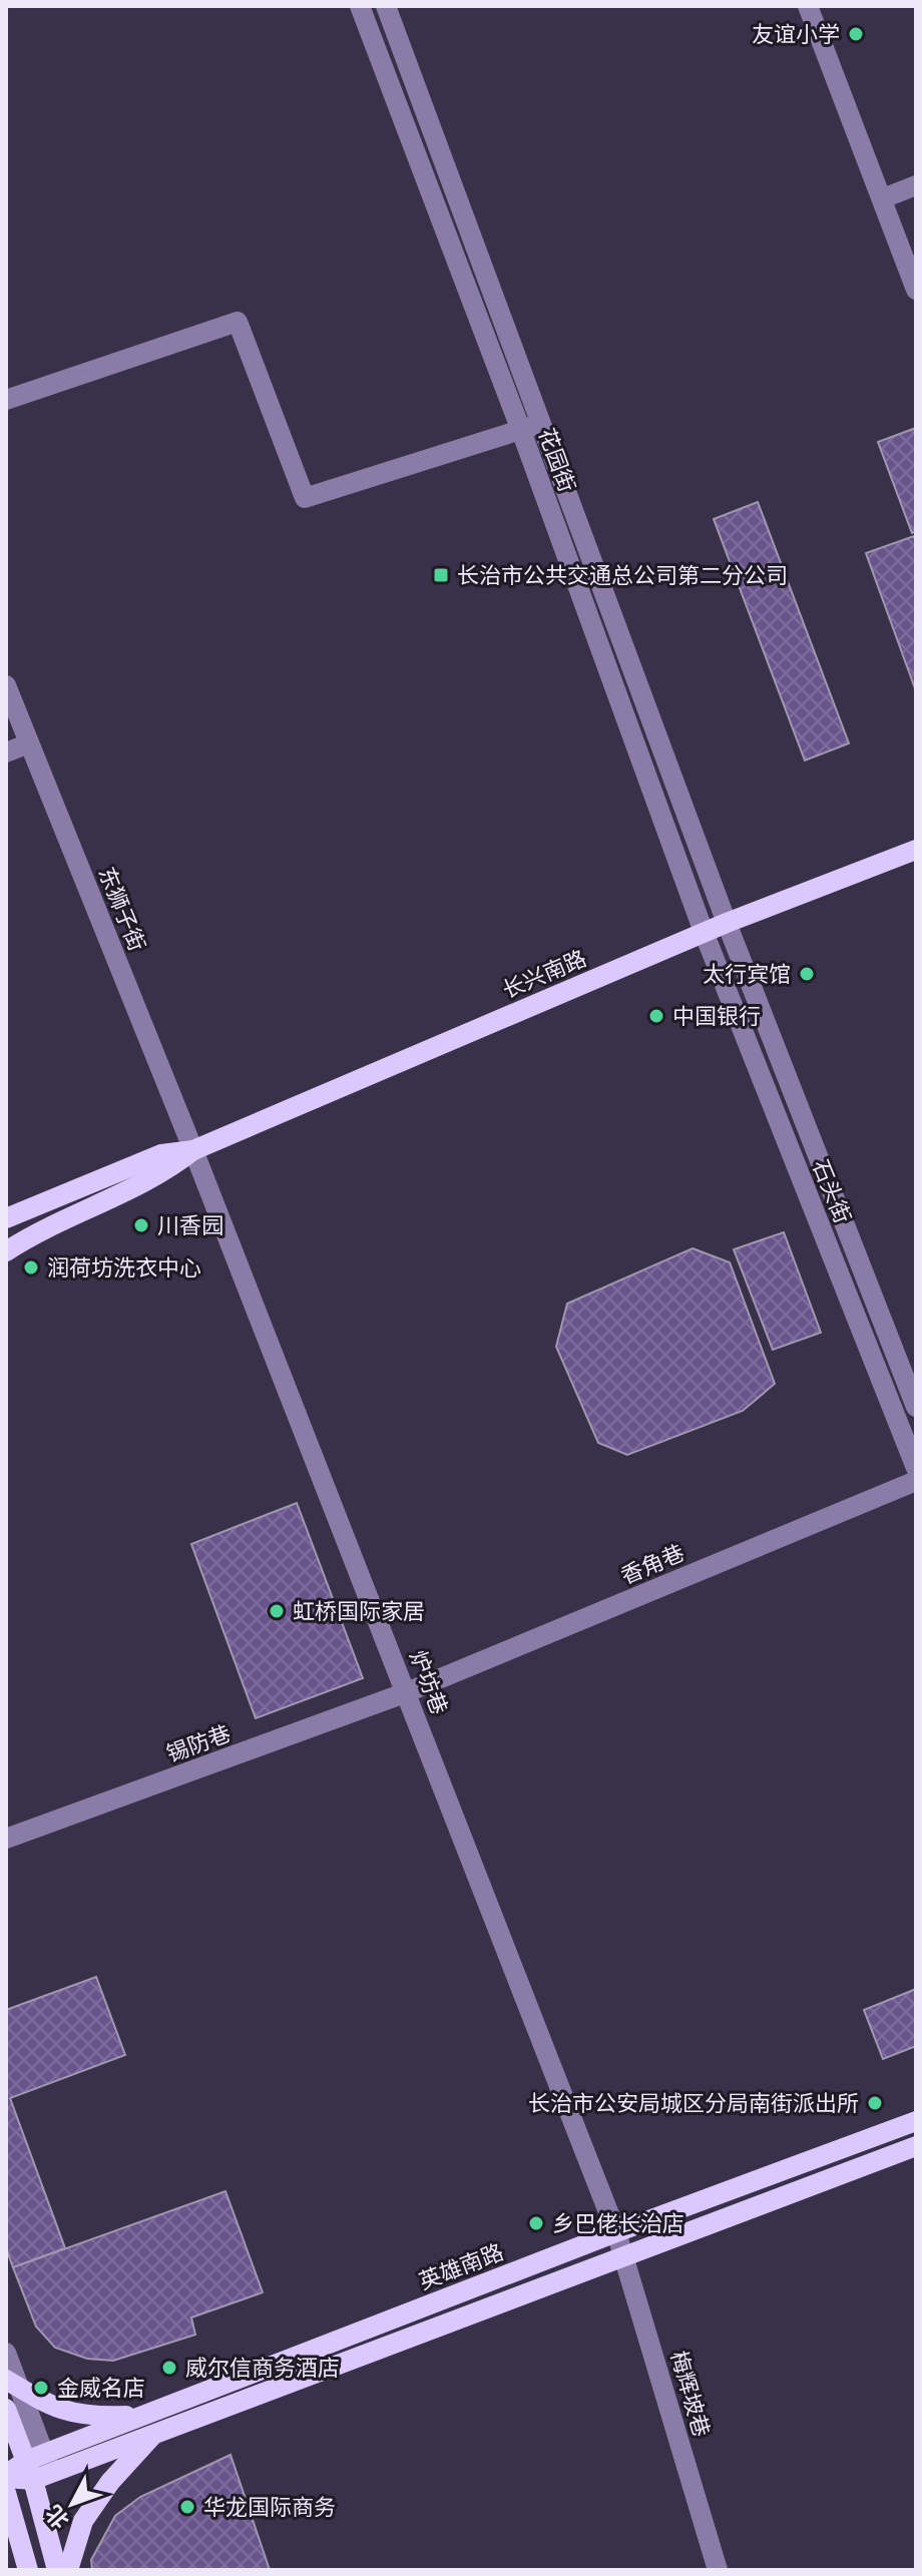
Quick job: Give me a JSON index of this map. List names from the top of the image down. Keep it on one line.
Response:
{"streets":{"main road":["长兴南路","英雄南路"],"street":["花园街","东狮子街","石头街","香角巷","炉坊巷","锡防巷","梅辉坡巷"]},"crossings":[["花园街","长兴南路"],["花园街","石头街"],["东狮子街","长兴南路"],["东狮子街","炉坊巷"],["长兴南路","石头街"],["长兴南路","炉坊巷"],["香角巷","炉坊巷"],["香角巷","锡防巷"],["炉坊巷","锡防巷"],["炉坊巷","英雄南路"],["炉坊巷","梅辉坡巷"],["英雄南路","梅辉坡巷"]],"places":{"other":["友谊小学","太行宾馆","中国银行","川香园","润荷坊洗衣中心","虹桥国际家居","长治市公安局城区分局南街派出所","乡巴佬长治店","威尔信商务酒店","金威名店","华龙国际商务"],"transit":["长治市公共交通总公司第二分公司"]},"north":"bottom left"}
